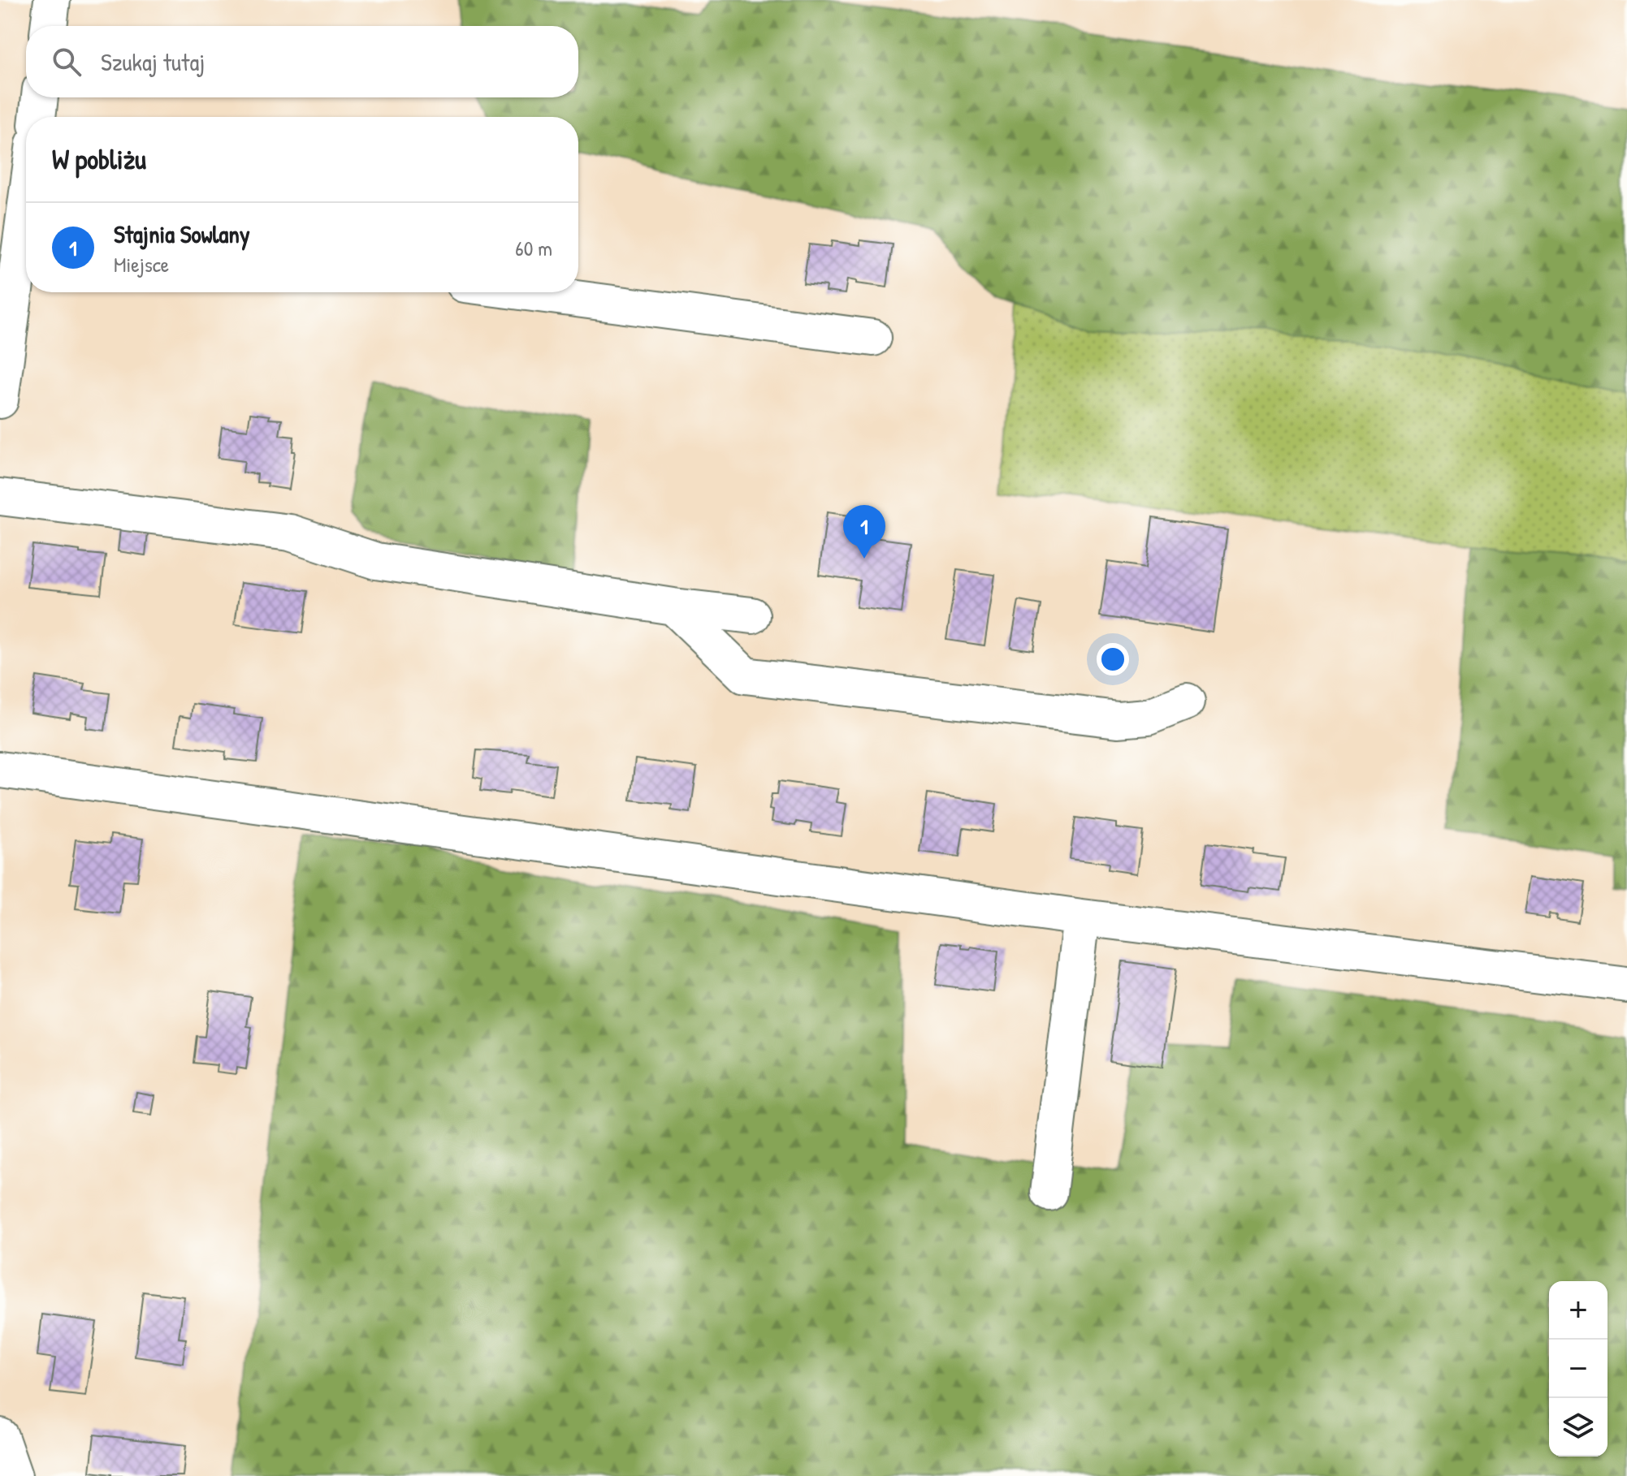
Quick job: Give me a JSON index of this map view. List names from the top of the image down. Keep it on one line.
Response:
{"page":{"search":"Szukaj tutaj","heading":"W pobliżu","list":[{"mark":"1","name":"Stajnia Sowlany","note":"Miejsce","value":"60 m"}],"pins":"1","map_buttons":["+","−"]}}
